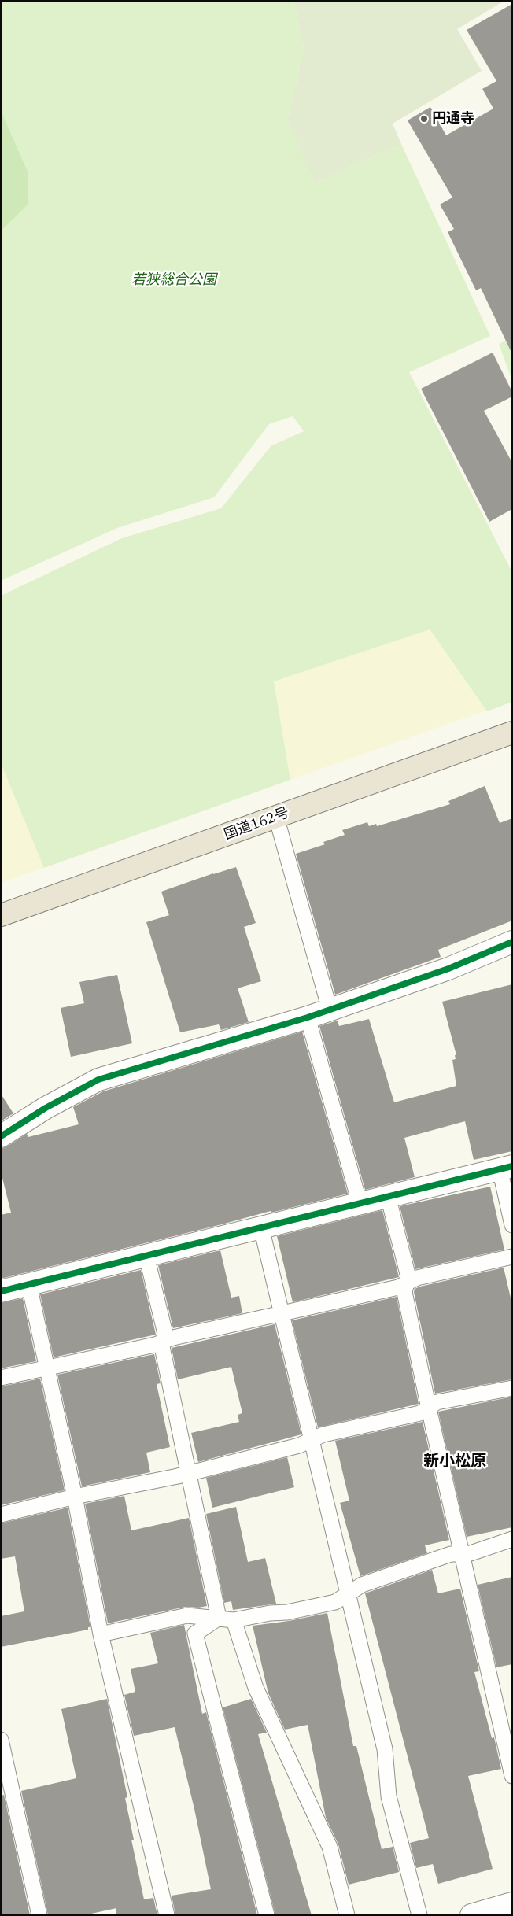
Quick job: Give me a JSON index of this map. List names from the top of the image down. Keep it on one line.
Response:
{"streets":{"highway":["国道162号"]},"districts":["新小松原"],"parks":["若狭総合公園"],"places":["円通寺"]}
